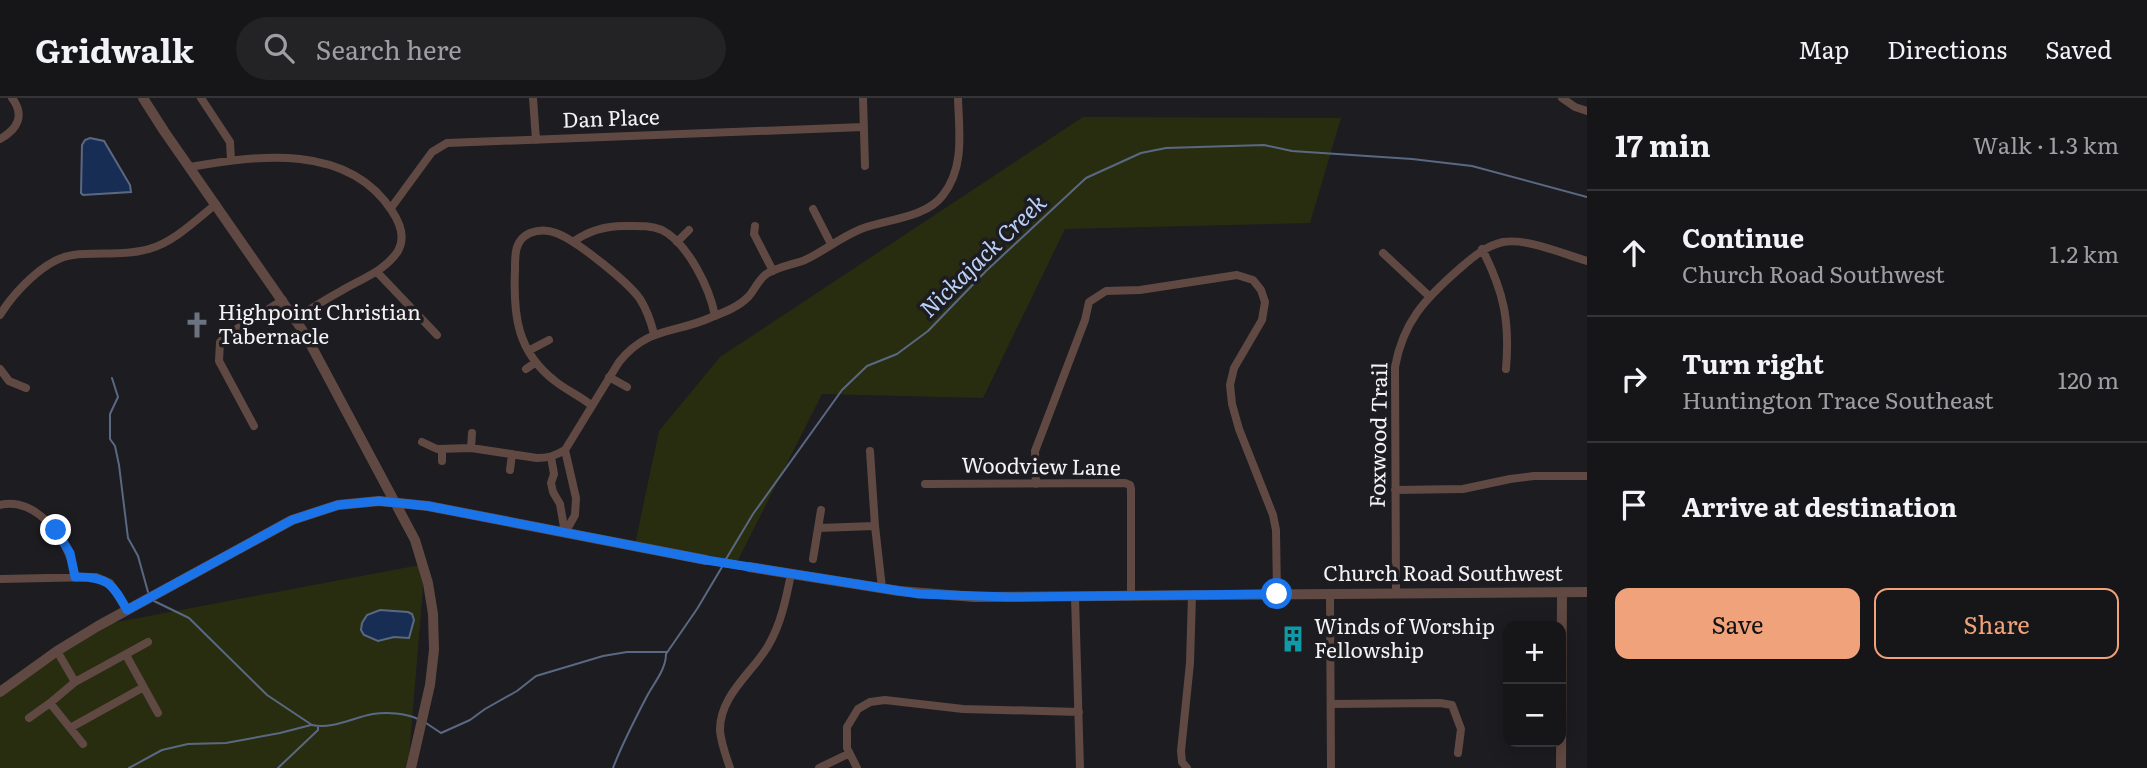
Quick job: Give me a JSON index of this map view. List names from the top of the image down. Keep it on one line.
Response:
{"streets":{"street":["Dan Place","Foxwood Trail","Woodview Lane","Church Road Southwest"]},"crossings":[["Foxwood Trail","Church Road Southwest"],["Woodview Lane","Church Road Southwest"]],"water":["Nickajack Creek"],"places":{"church":["Highpoint Christian Tabernacle"],"building":["Winds of Worship Fellowship"]},"page":{"header":"Gridwalk","search":"Search here","nav":["Map","Directions","Saved"],"heading":["17 min","Walk · 1.3 km"],"list":[["Continue","Church Road Southwest","1.2 km"],["Turn right","Huntington Trace Southeast","120 m"],"Arrive at destination"],"buttons":["Save","Share"],"map_buttons":["+","−"]}}
